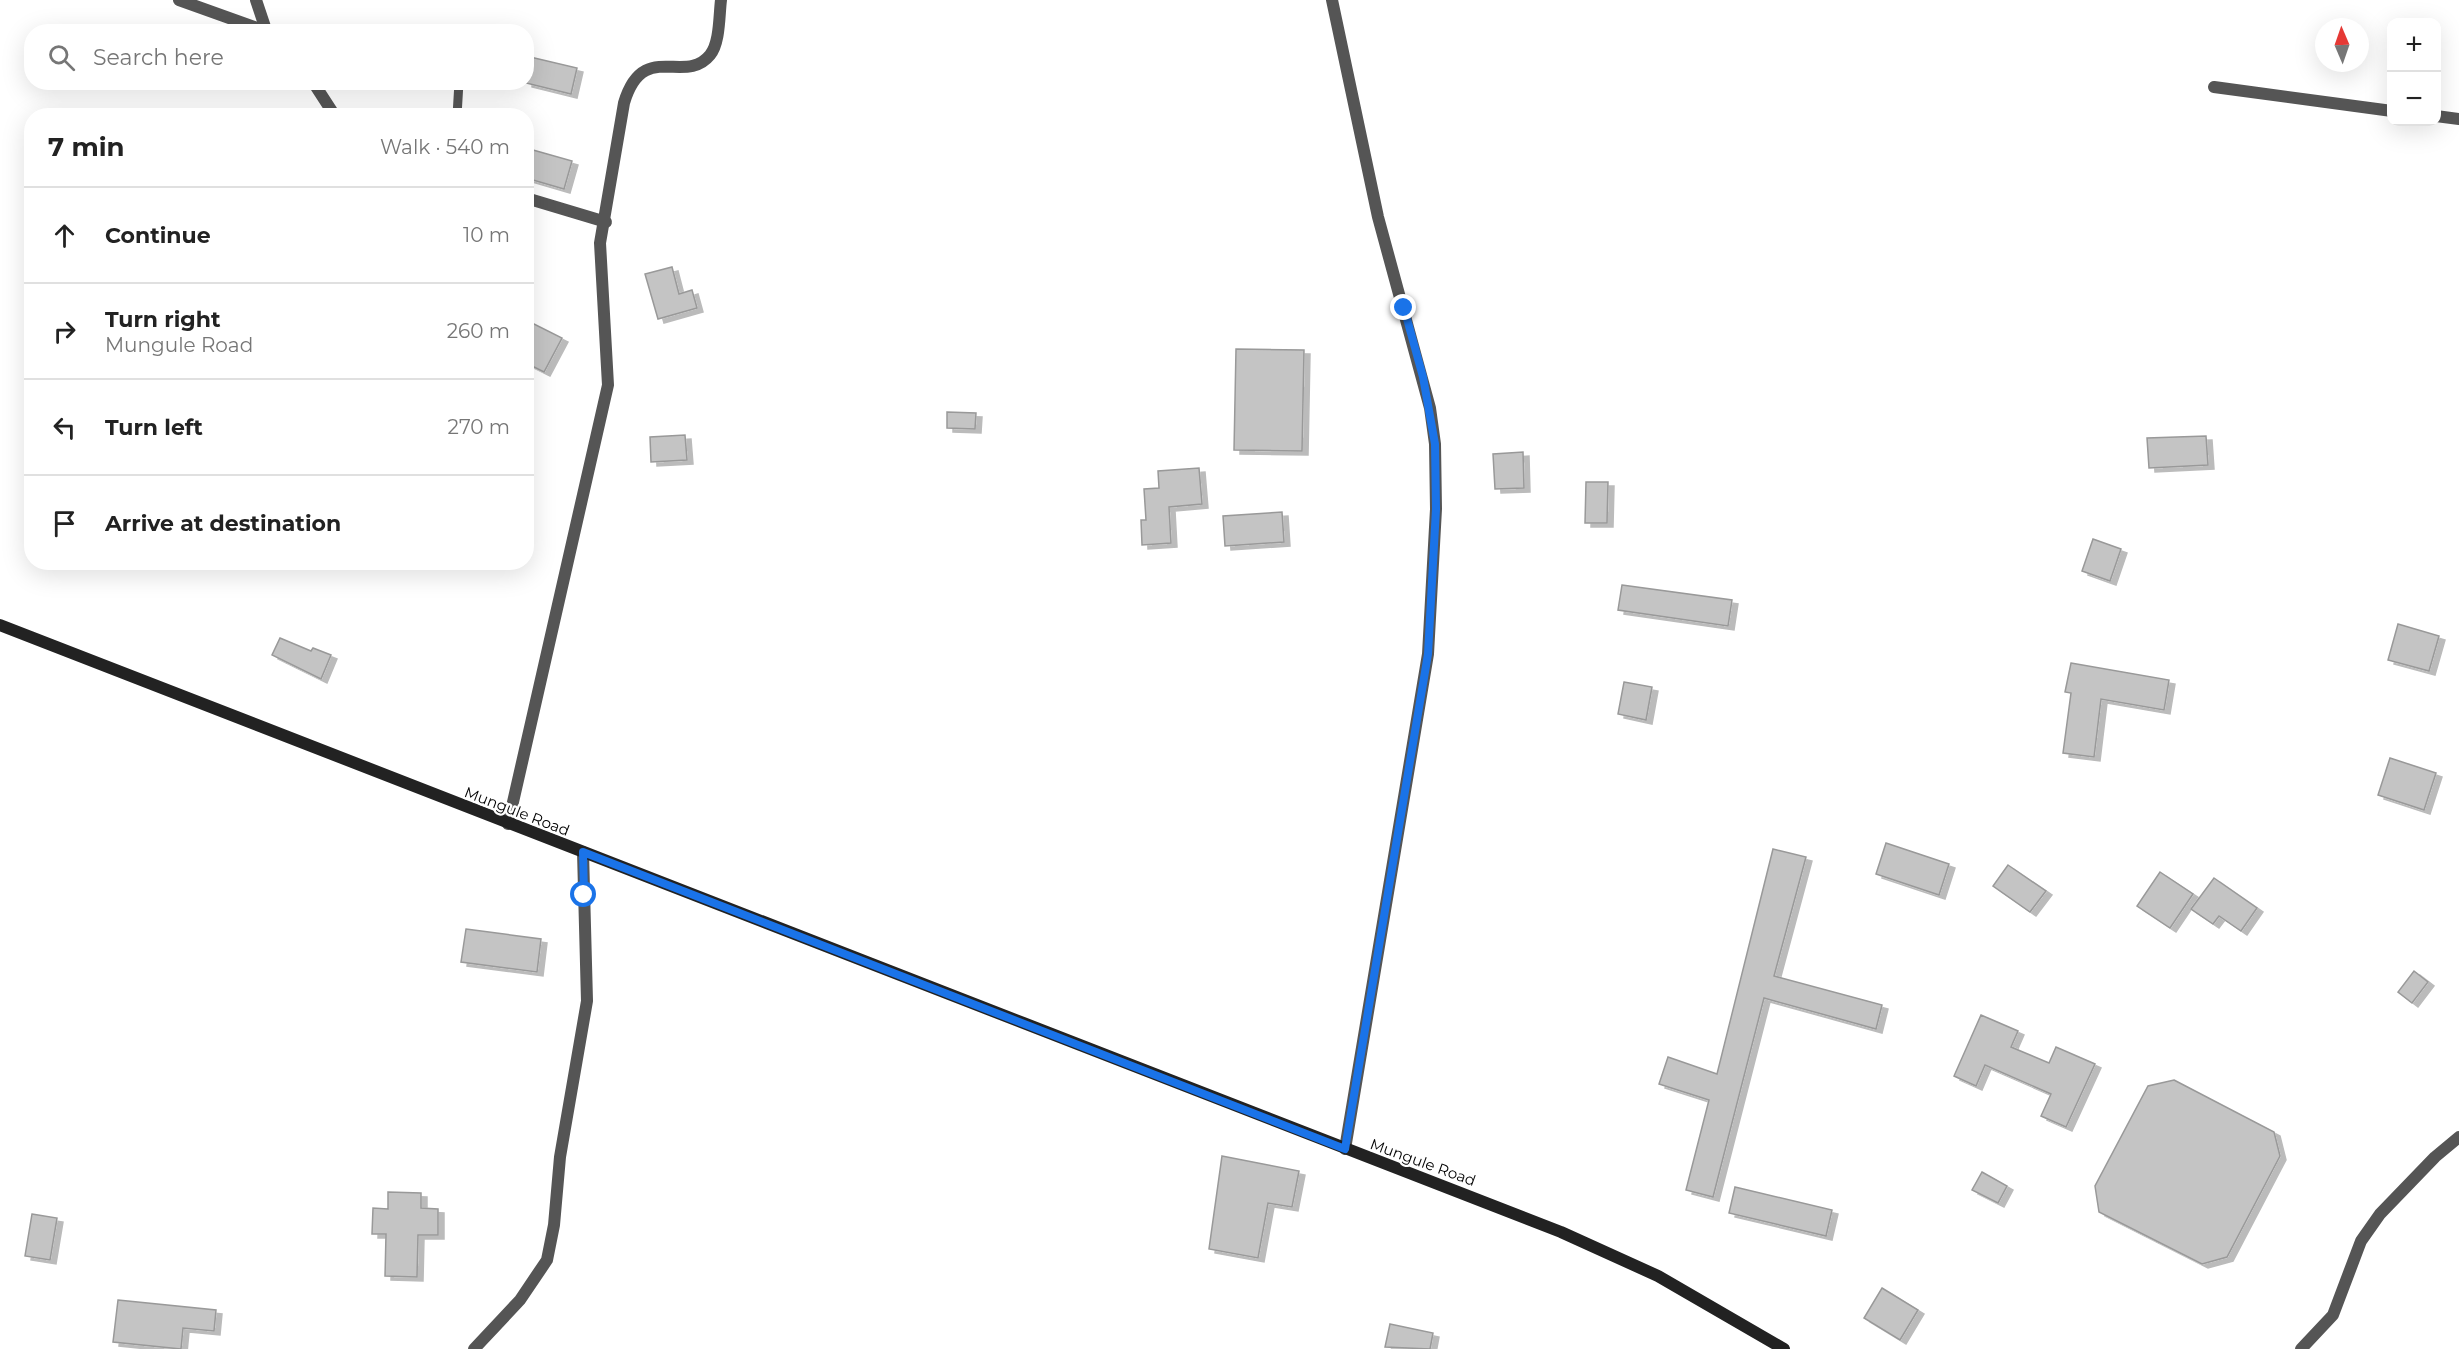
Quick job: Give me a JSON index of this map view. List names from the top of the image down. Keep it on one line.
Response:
{"streets":{"street":["Mungule Road"]},"north":"top","page":{"map_buttons":["+","−"],"search":"Search here","heading":["7 min","Walk · 540 m"],"list":[["Continue","10 m"],["Turn right","Mungule Road","260 m"],["Turn left","270 m"],"Arrive at destination"]}}
